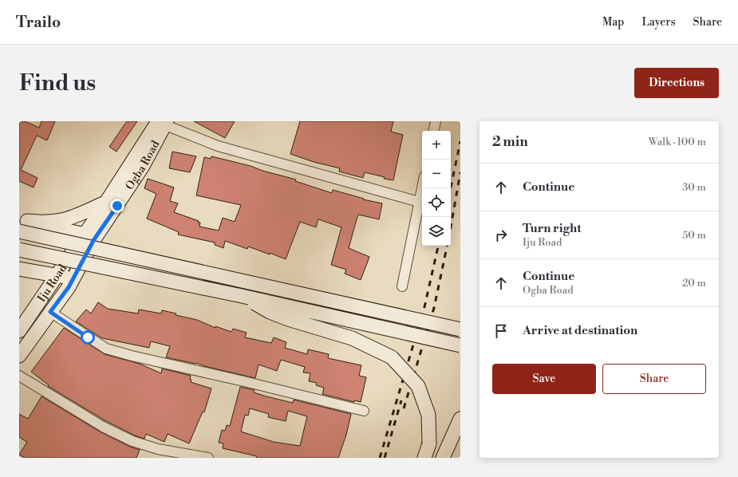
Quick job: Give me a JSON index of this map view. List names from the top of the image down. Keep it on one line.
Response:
{"streets":{"main road":["Ogba Road","Iju Road"]},"crossings":[["Ogba Road","Iju Road"]],"page":{"header":"Trailo","nav":["Map","Layers","Share"],"buttons":["Directions",["Save","Share"]],"title":"Find us","heading":["2 min","Walk · 100 m"],"map_buttons":["+","−"],"list":[["Continue","30 m"],["Turn right","Iju Road","50 m"],["Continue","Ogba Road","20 m"],"Arrive at destination"]}}
